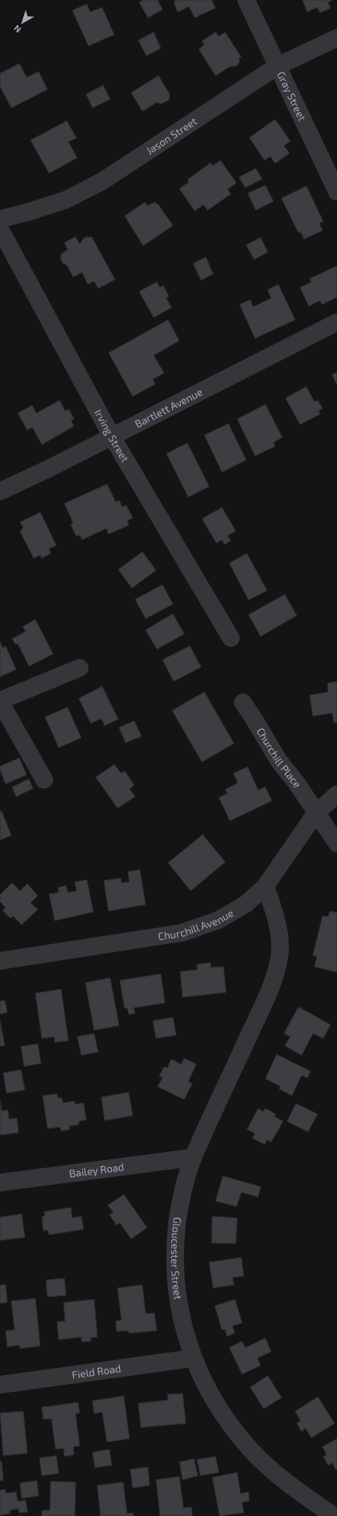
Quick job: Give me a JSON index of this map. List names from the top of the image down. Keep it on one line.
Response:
{"streets":{"street":["Gray Street","Jason Street","Bartlett Avenue","Irving Street","Churchill Place","Churchill Avenue","Bailey Road","Gloucester Street","Field Road"]},"crossings":[["Gray Street","Jason Street"],["Bartlett Avenue","Irving Street"],["Churchill Place","Churchill Avenue"],["Churchill Avenue","Gloucester Street"],["Bailey Road","Gloucester Street"],["Gloucester Street","Field Road"]],"north":"bottom left"}
